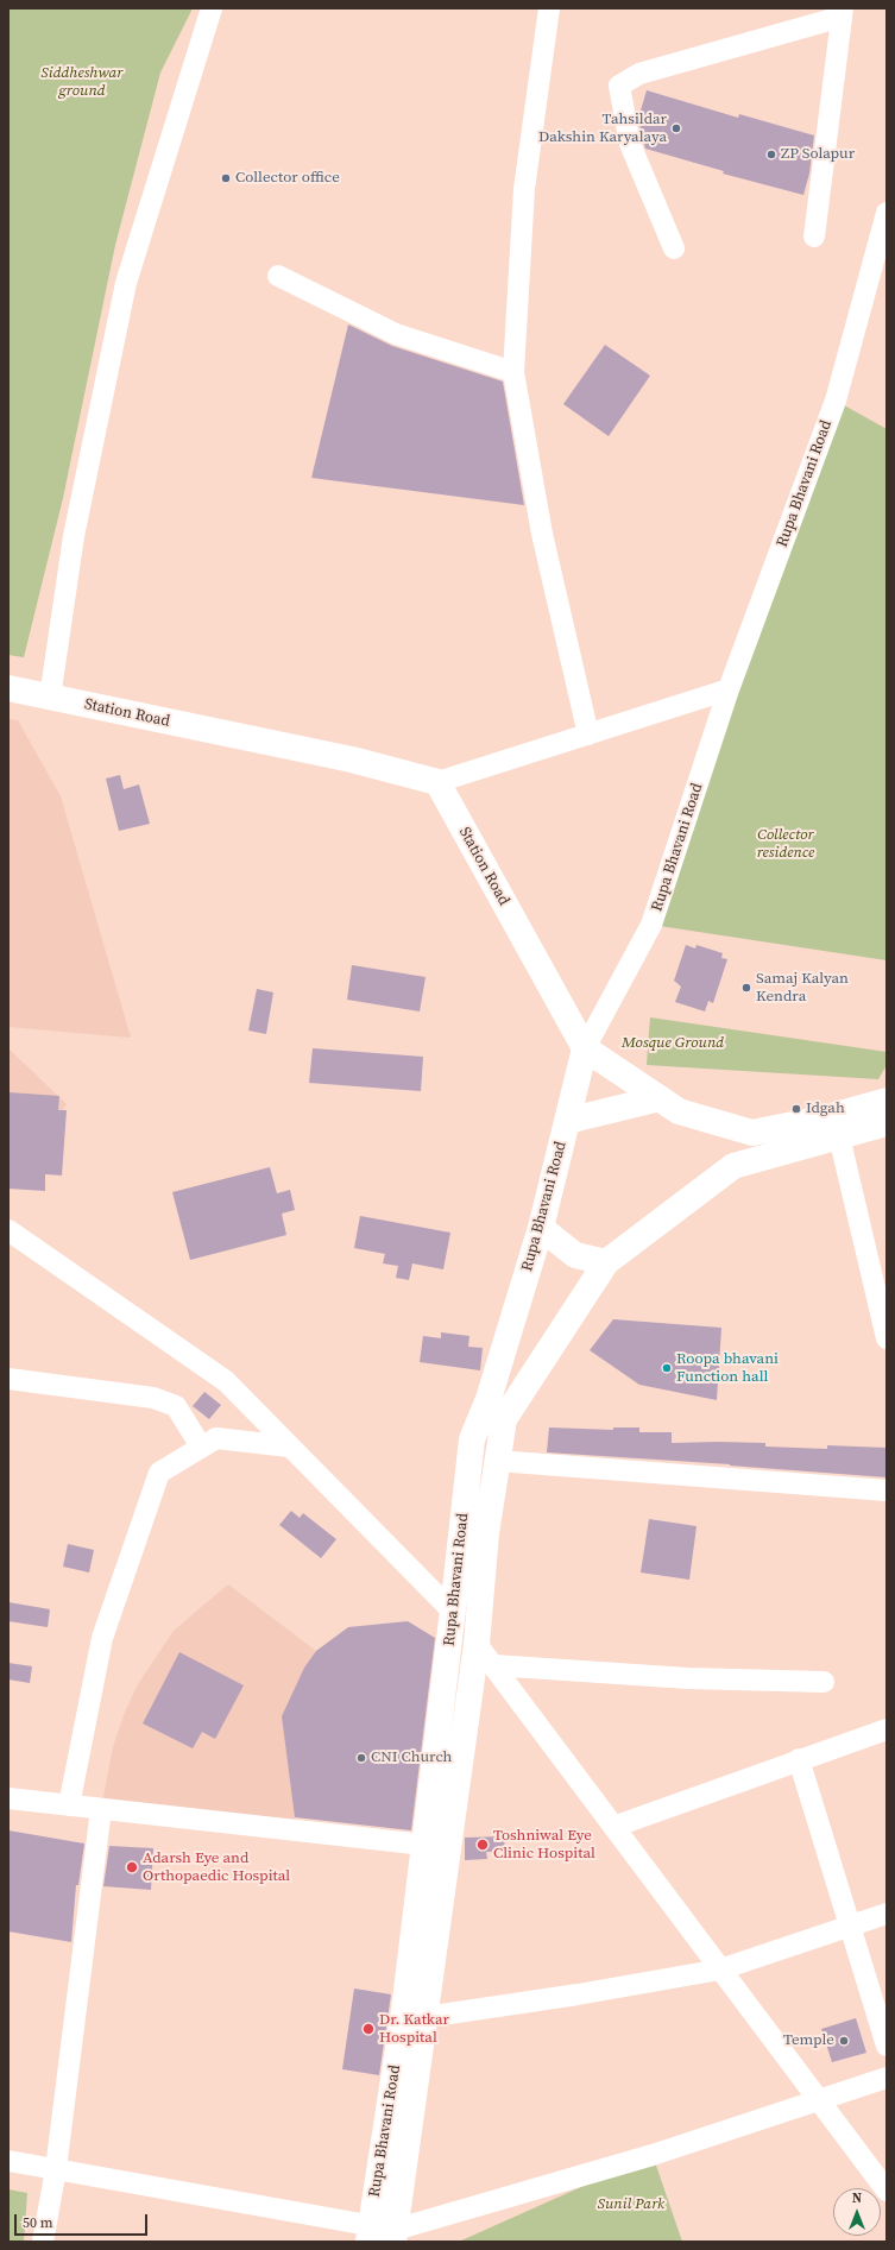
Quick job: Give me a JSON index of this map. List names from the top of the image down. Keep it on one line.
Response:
{"streets":{"main road":["Rupa Bhavani Road","Station Road"]},"crossings":[["Rupa Bhavani Road","Station Road"]],"parks":["Siddheshwar ground","Collector residence","Mosque Ground","Sunil Park"],"places":["Tahsildar Dakshin Karyalaya","ZP Solapur","Collector office","Samaj Kalyan Kendra","Idgah","Roopa bhavani Function hall","CNI Church","Toshniwal Eye Clinic Hospital","Adarsh Eye and Orthopaedic Hospital","Dr. Katkar Hospital","Temple"],"scale_bar":"50 m","north":"top"}
